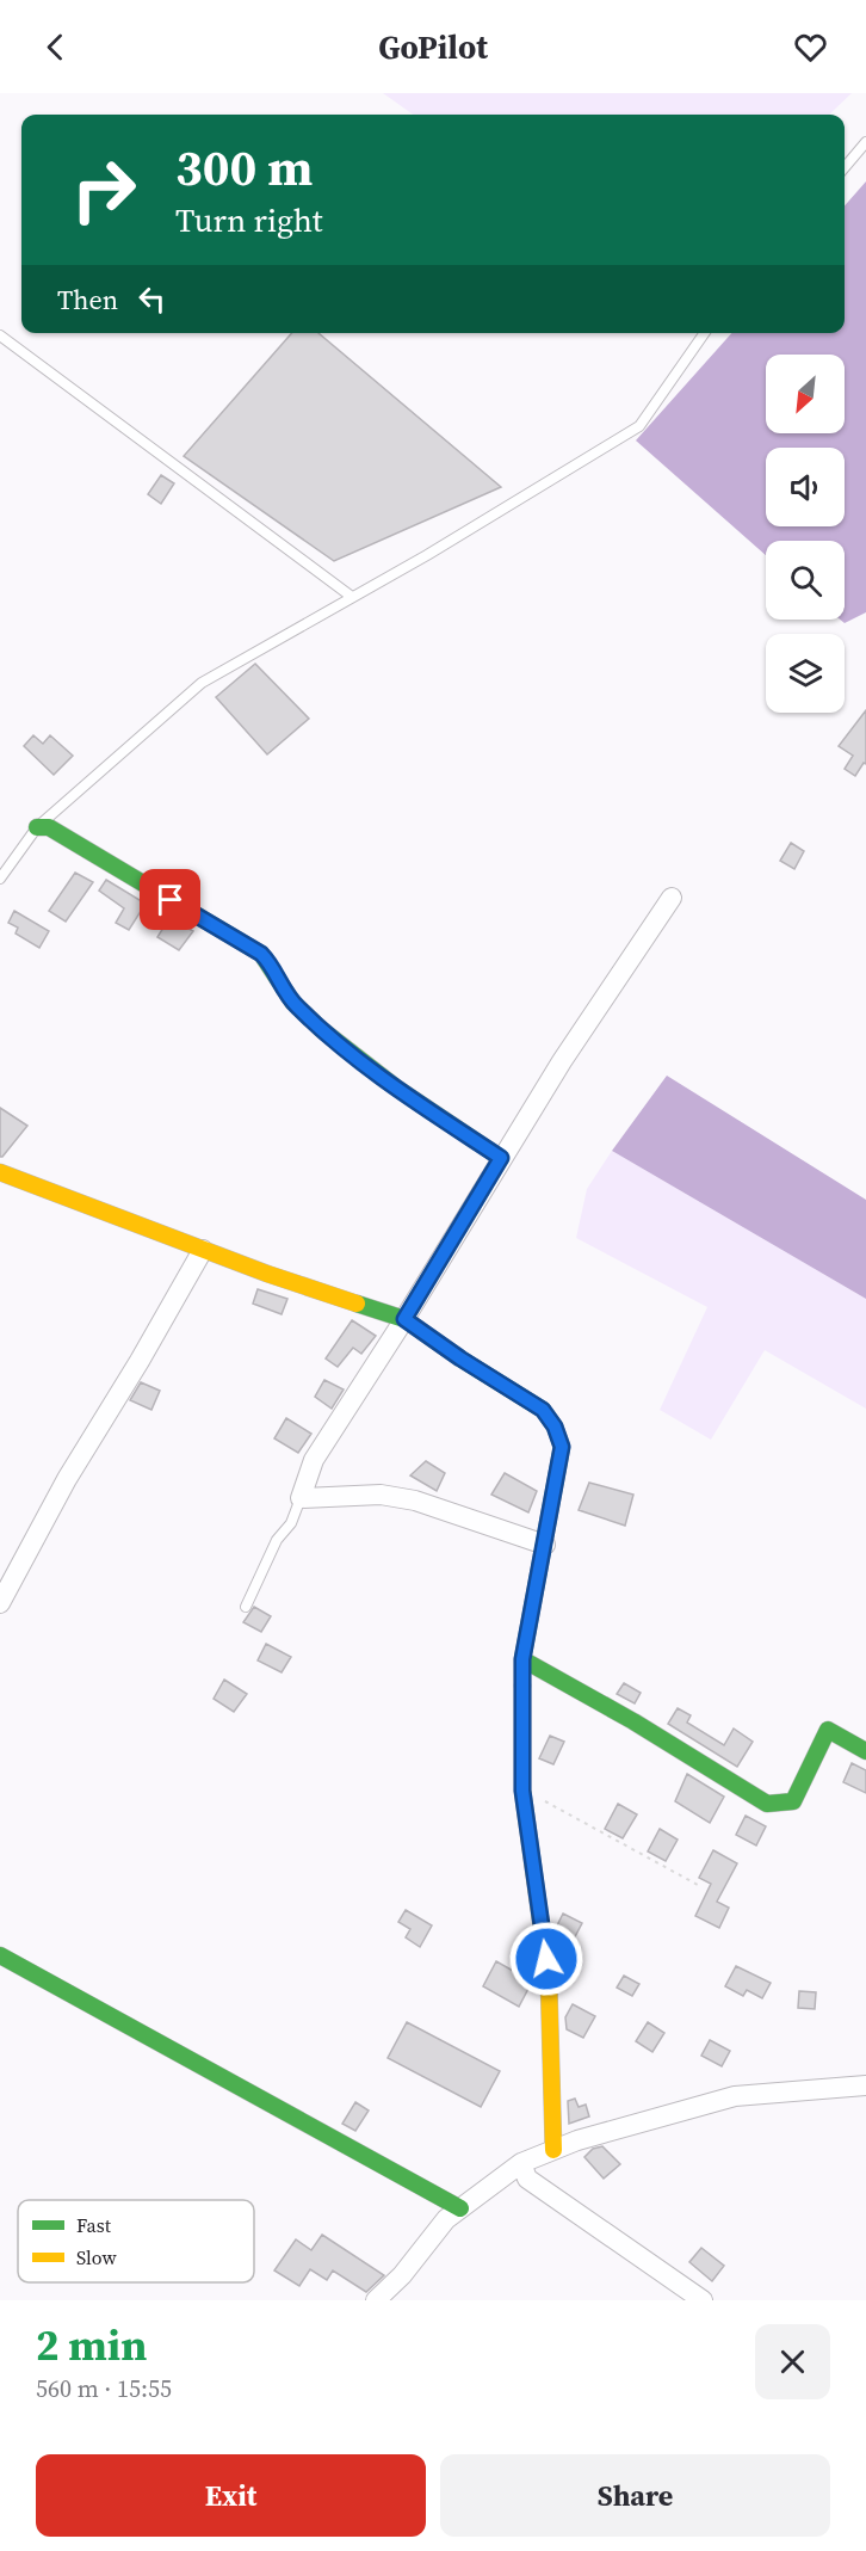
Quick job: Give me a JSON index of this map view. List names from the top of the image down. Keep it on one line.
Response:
{"legend":["Fast","Slow"],"north":"bottom left","page":{"header":"GoPilot","turn":["300 m","Turn right"],"then":"Then","heading":["2 min","560 m · 15:55"],"buttons":["Exit","Share"]}}
